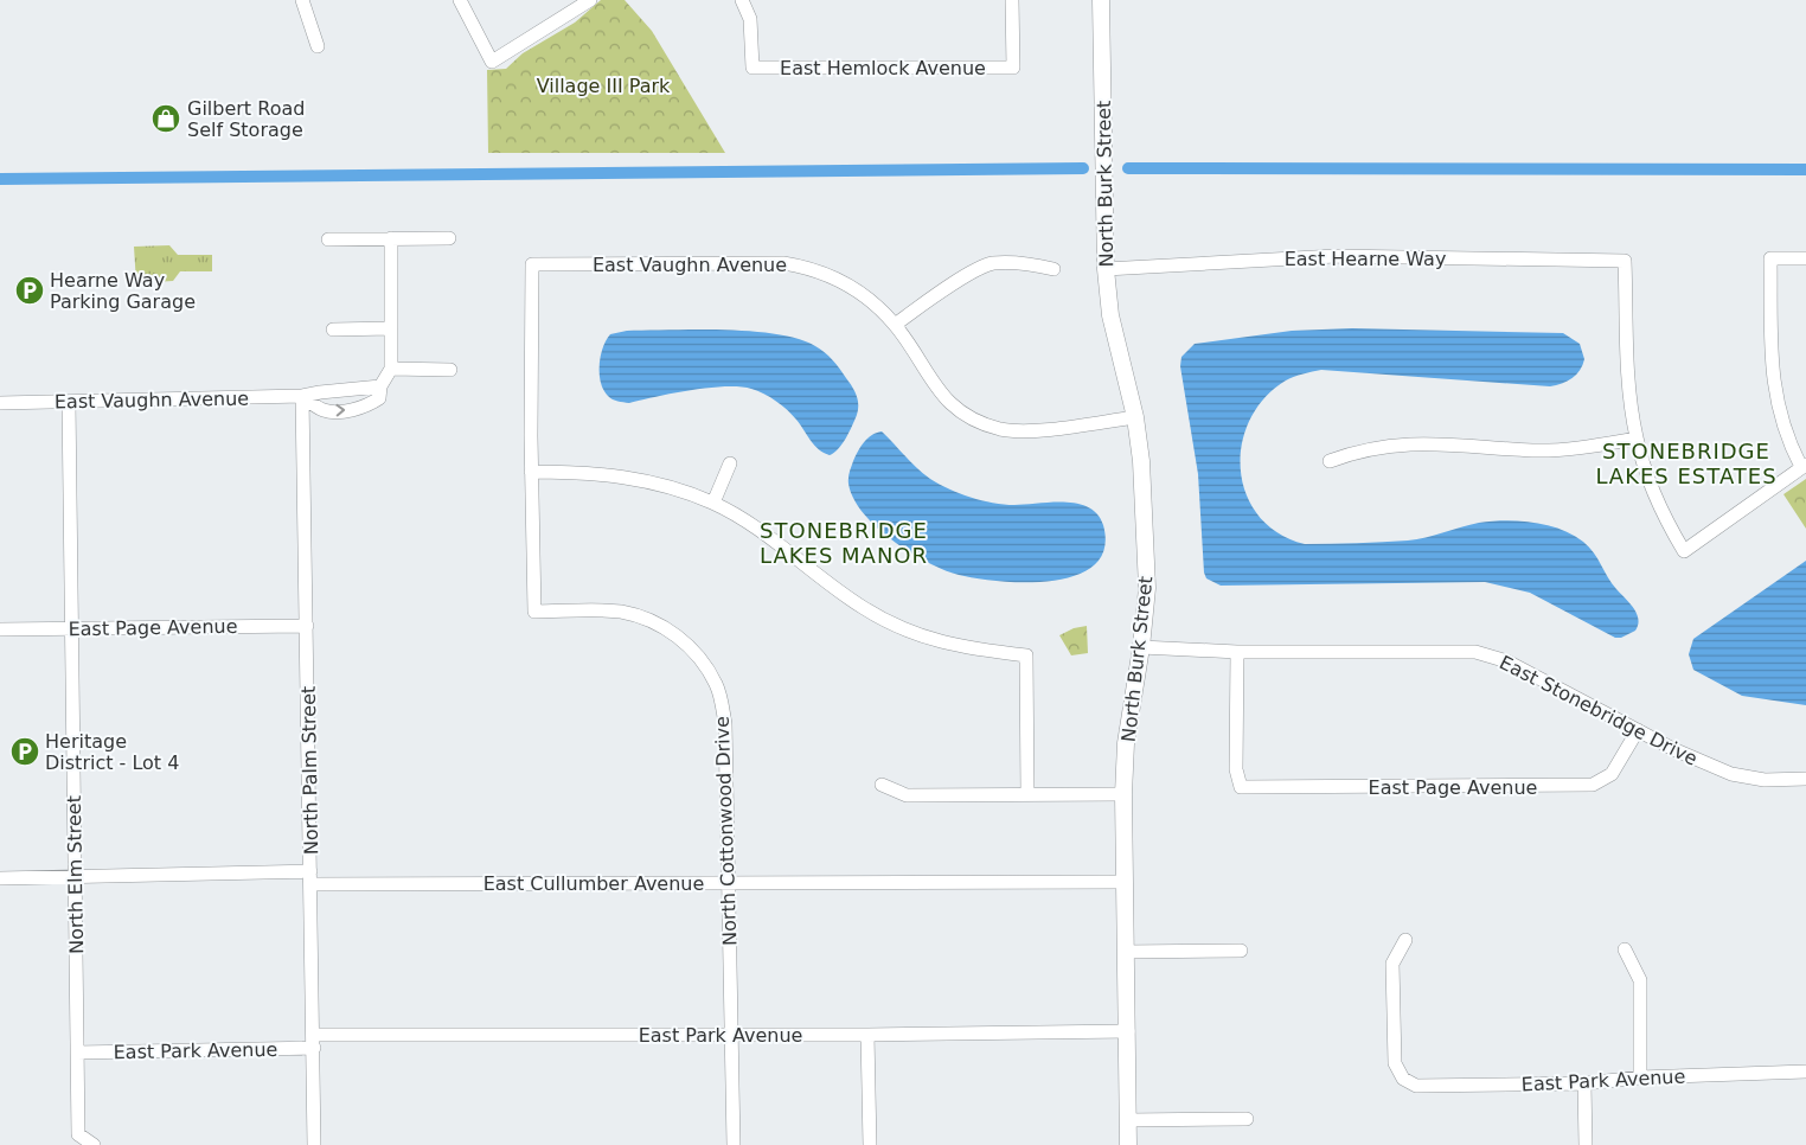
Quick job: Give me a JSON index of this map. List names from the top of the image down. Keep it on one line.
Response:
{"streets":{"street":["East Hemlock Avenue","North Burk Street","East Hearne Way","East Vaughn Avenue","East Page Avenue","East Stonebridge Drive","North Palm Street","North Cottonwood Drive","North Elm Street","East Cullumber Avenue","East Park Avenue"]},"crossings":[["North Burk Street","East Hearne Way"],["North Burk Street","East Vaughn Avenue"],["North Burk Street","East Stonebridge Drive"],["North Burk Street","East Cullumber Avenue"],["North Burk Street","East Park Avenue"],["East Vaughn Avenue","North Palm Street"],["East Vaughn Avenue","North Cottonwood Drive"],["East Vaughn Avenue","North Elm Street"],["East Page Avenue","East Stonebridge Drive"],["East Page Avenue","North Palm Street"],["East Page Avenue","North Elm Street"],["North Palm Street","East Cullumber Avenue"],["North Palm Street","East Park Avenue"],["North Cottonwood Drive","East Cullumber Avenue"],["North Cottonwood Drive","East Park Avenue"],["North Elm Street","East Cullumber Avenue"],["North Elm Street","East Park Avenue"]],"districts":["STONEBRIDGE LAKES ESTATES","STONEBRIDGE LAKES MANOR"],"parks":["Village III Park"],"places":{"shop":["Gilbert Road Self Storage"],"parking":["Hearne Way Parking Garage","Heritage District - Lot 4"]}}
